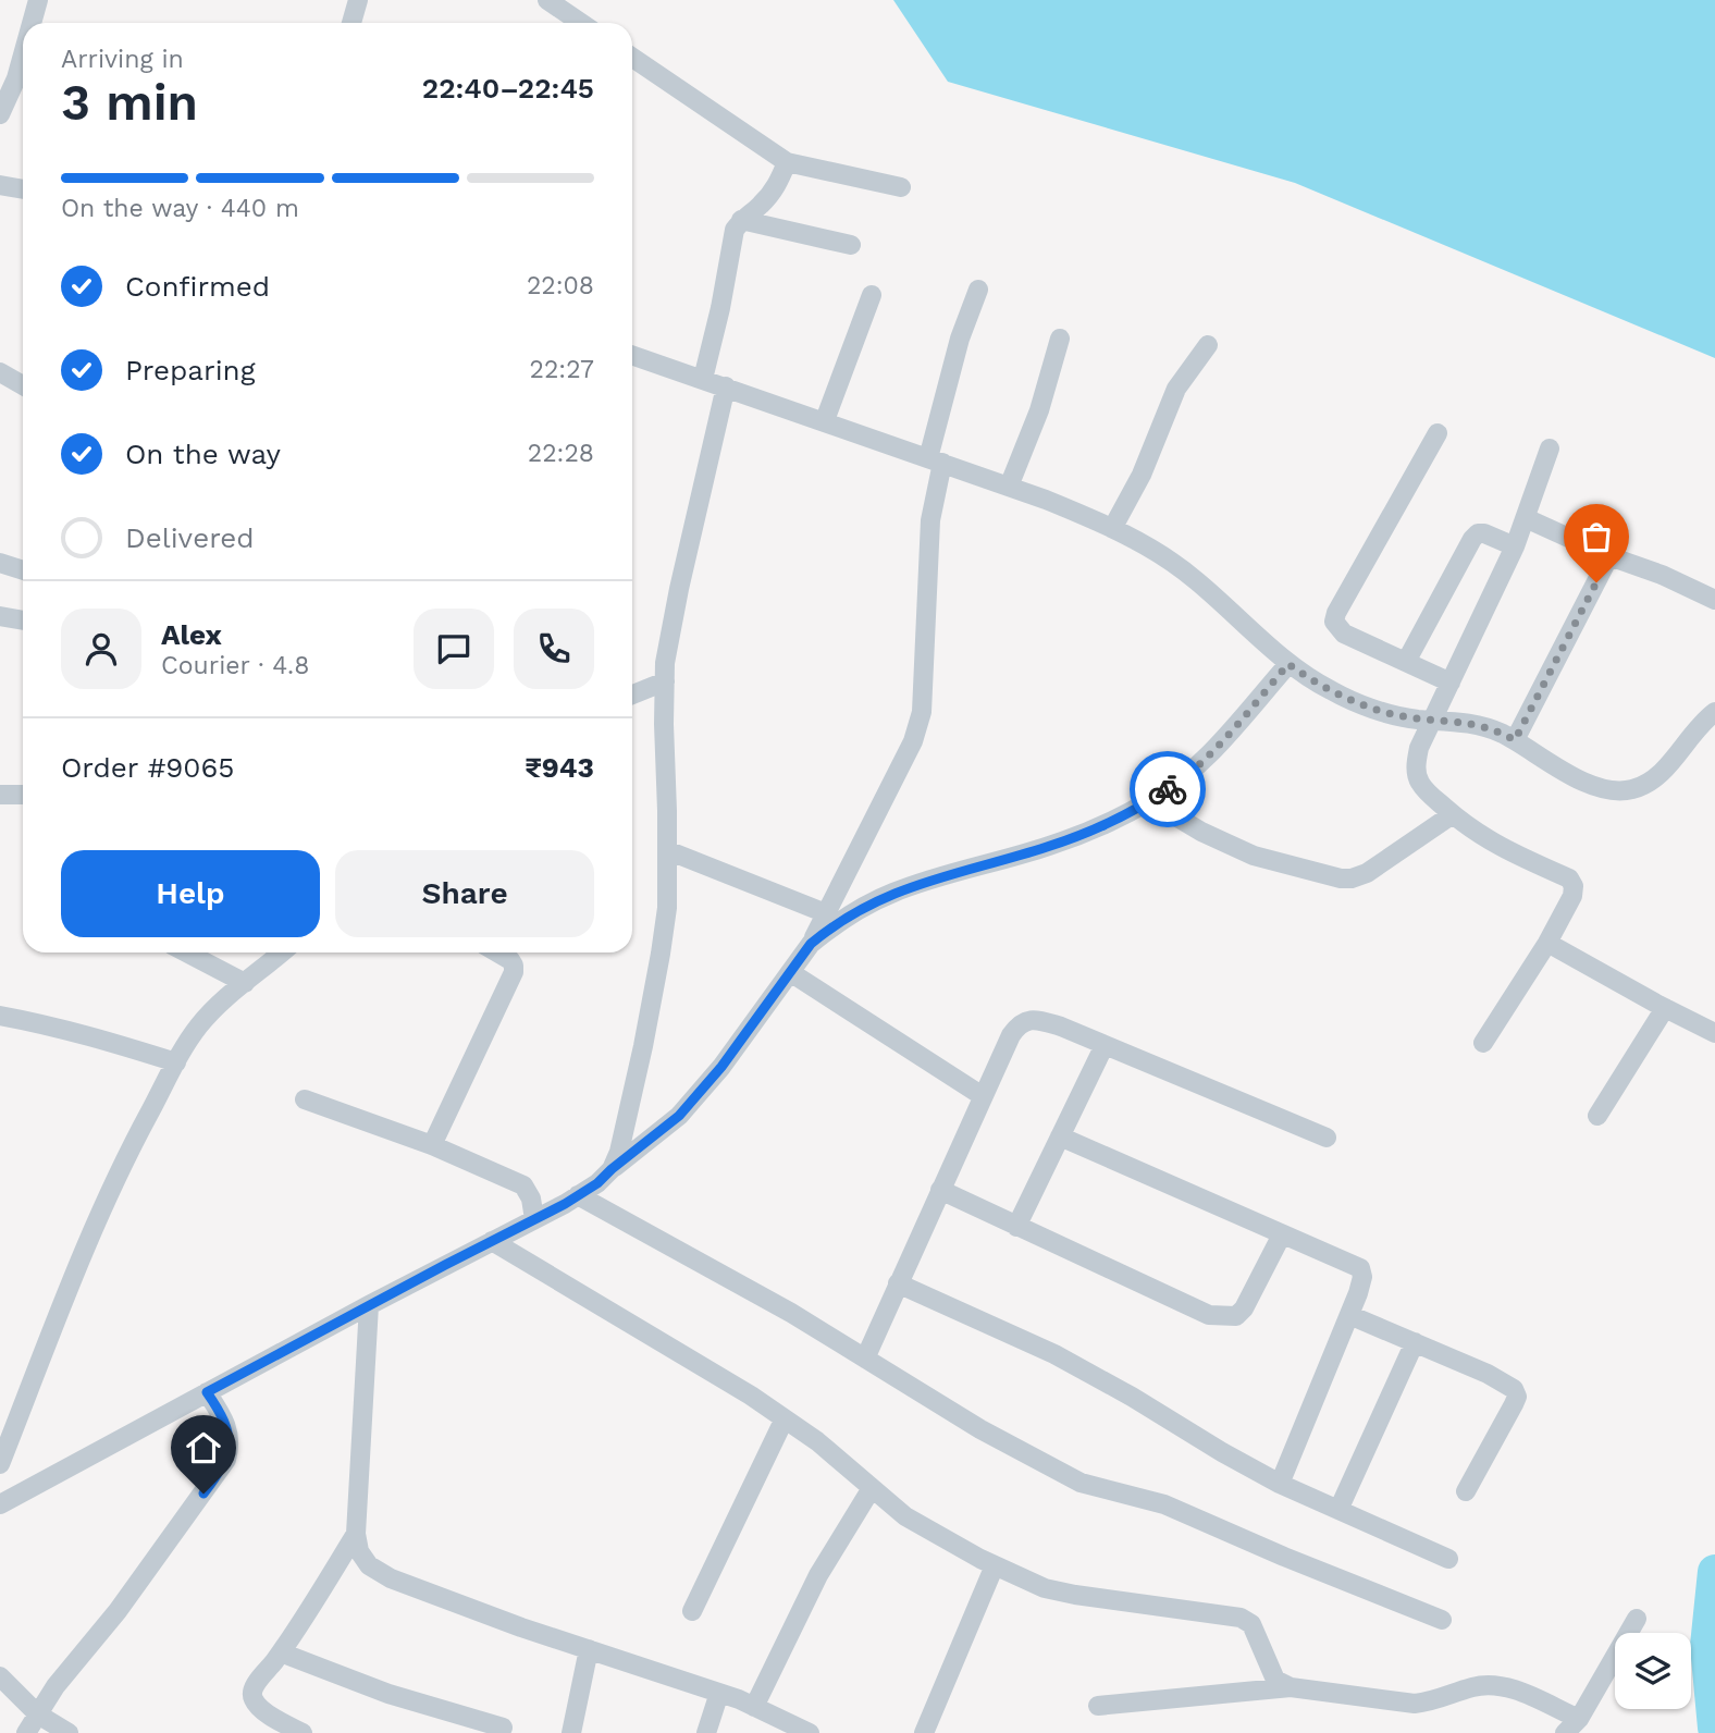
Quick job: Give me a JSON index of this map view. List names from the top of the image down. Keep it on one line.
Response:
{"page":{"heading":["3 min","Arriving in","22:40–22:45"],"panel":["Alex","Courier · 4.8","Order #9065","₹943"],"bar":"On the way · 440 m","list":[["Confirmed","22:08"],["Preparing","22:27"],["On the way","22:28"],"Delivered"],"buttons":["Help","Share"]}}
